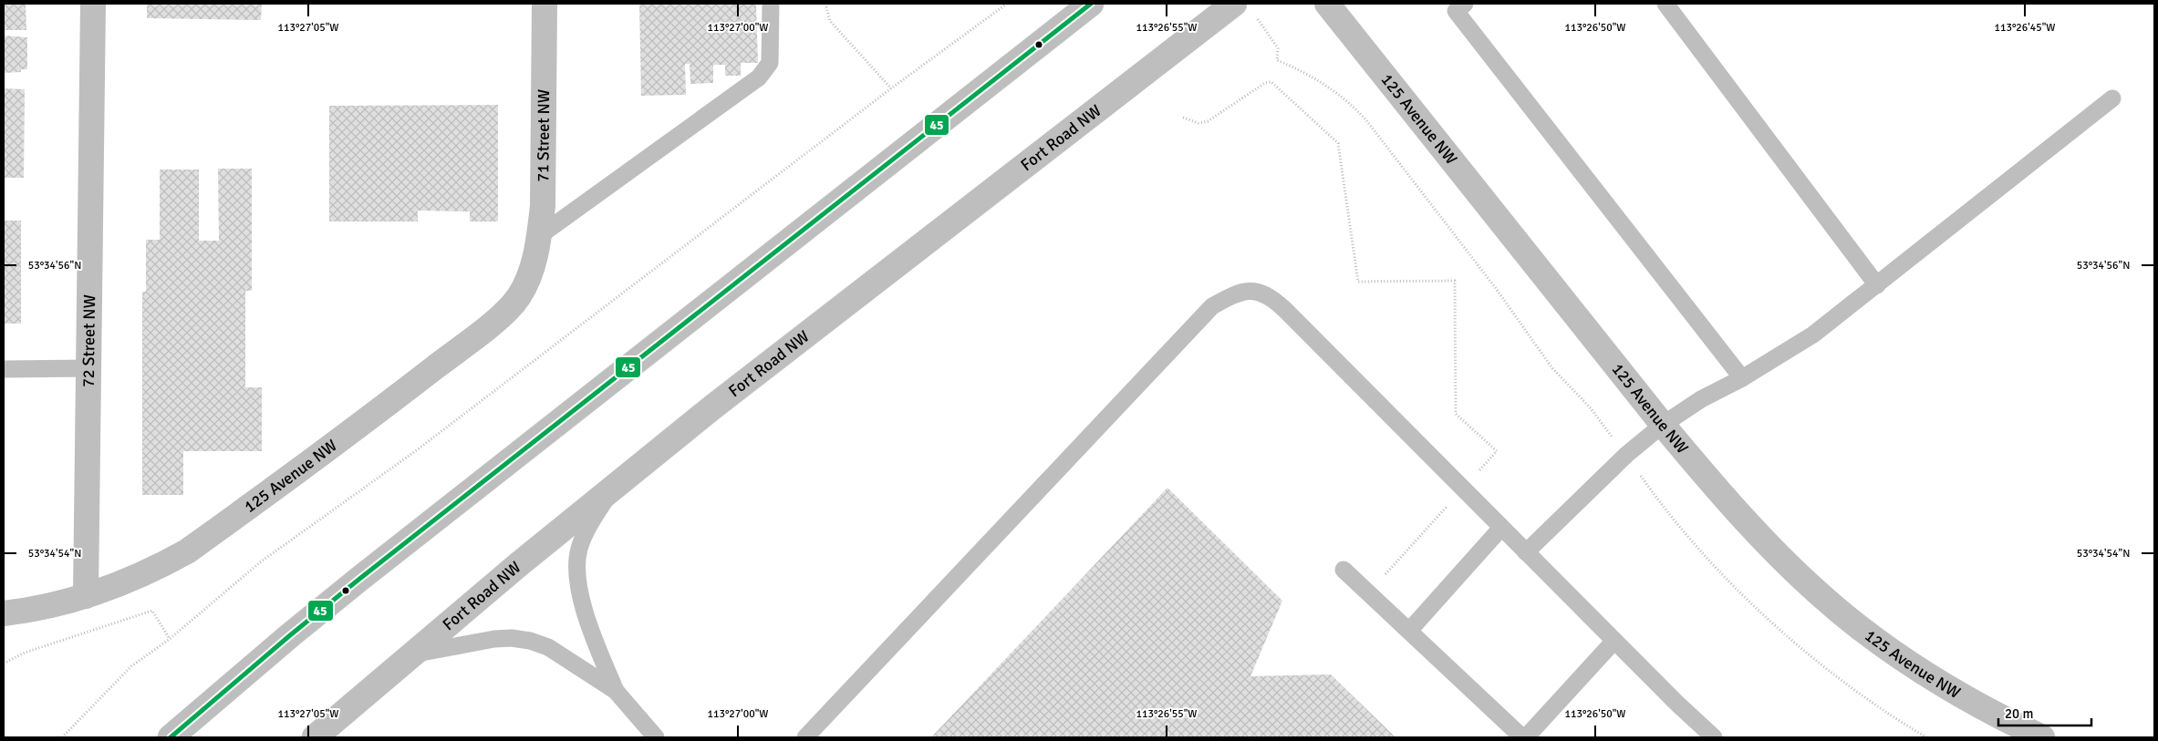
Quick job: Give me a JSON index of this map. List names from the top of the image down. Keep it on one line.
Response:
{"streets":{"street":["125 Avenue NW","71 Street NW","Fort Road NW","72 Street NW"]},"crossings":[["125 Avenue NW","71 Street NW"],["125 Avenue NW","72 Street NW"]],"lines":["transit line 45"],"scale_bar":"20 m","coordinates":["113°27'05\"W","113°27'00\"W","113°26'55\"W","113°26'50\"W","113°26'45\"W","53°34'56\"N","53°34'54\"N"]}
